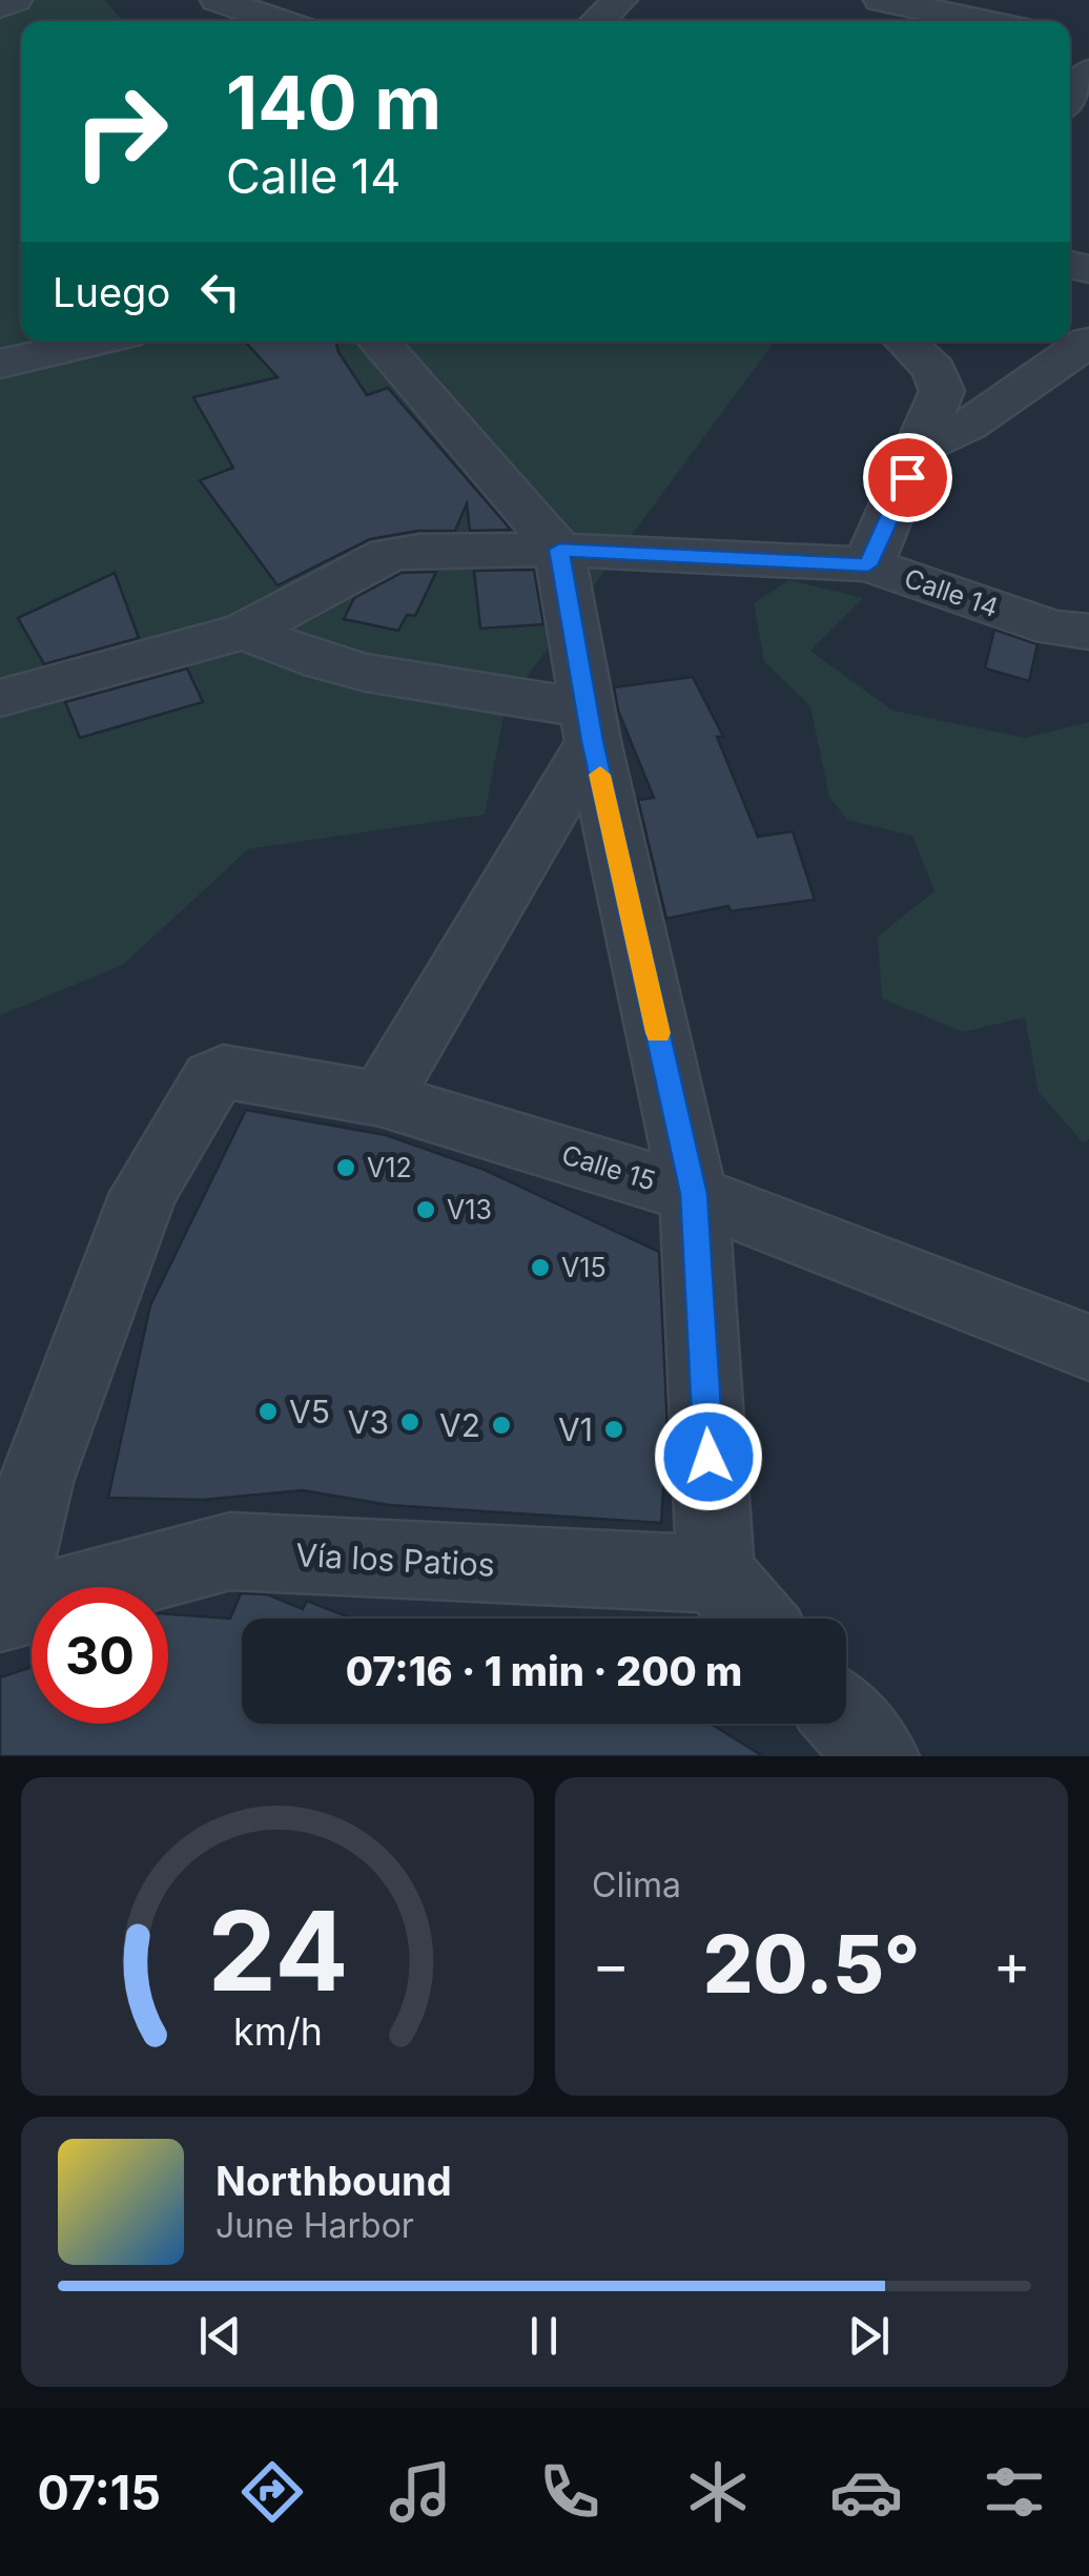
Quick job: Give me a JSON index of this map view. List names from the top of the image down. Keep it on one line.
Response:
{"streets":{"street":["Calle 14","Calle 15","Vía los Patios"]},"places":["V12","V13","V15","V5","V3","V2","V1"],"page":{"turn":["140 m","Calle 14"],"then":"Luego","limit":"30","trip":"07:16 · 1 min · 200 m","tile":"Clima","heat":["−","20.5°","+"],"song":["Northbound","June Harbor"],"tabs":"07:15","gauge":["24","km/h"]}}
